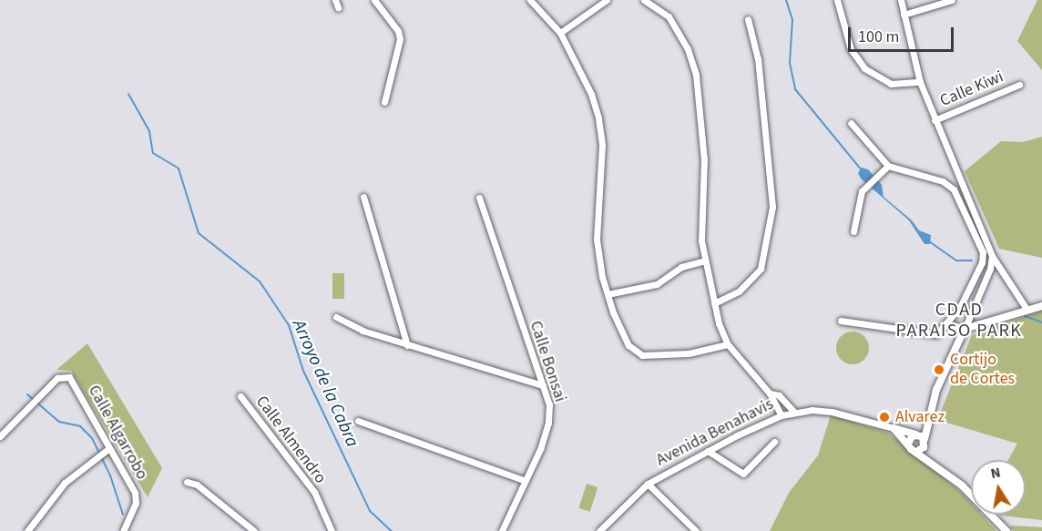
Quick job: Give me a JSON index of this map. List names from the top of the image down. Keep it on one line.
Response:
{"streets":{"street":["Calle Kiwi","Calle Bonsai","Calle Algarrobo","Avenida Benahavis","Calle Almendro"]},"districts":["CDAD PARAISO PARK"],"water":["Arroyo de la Cabra"],"places":["Cortijo de Cortes","Alvarez"],"scale_bar":"100 m","north":"top"}
